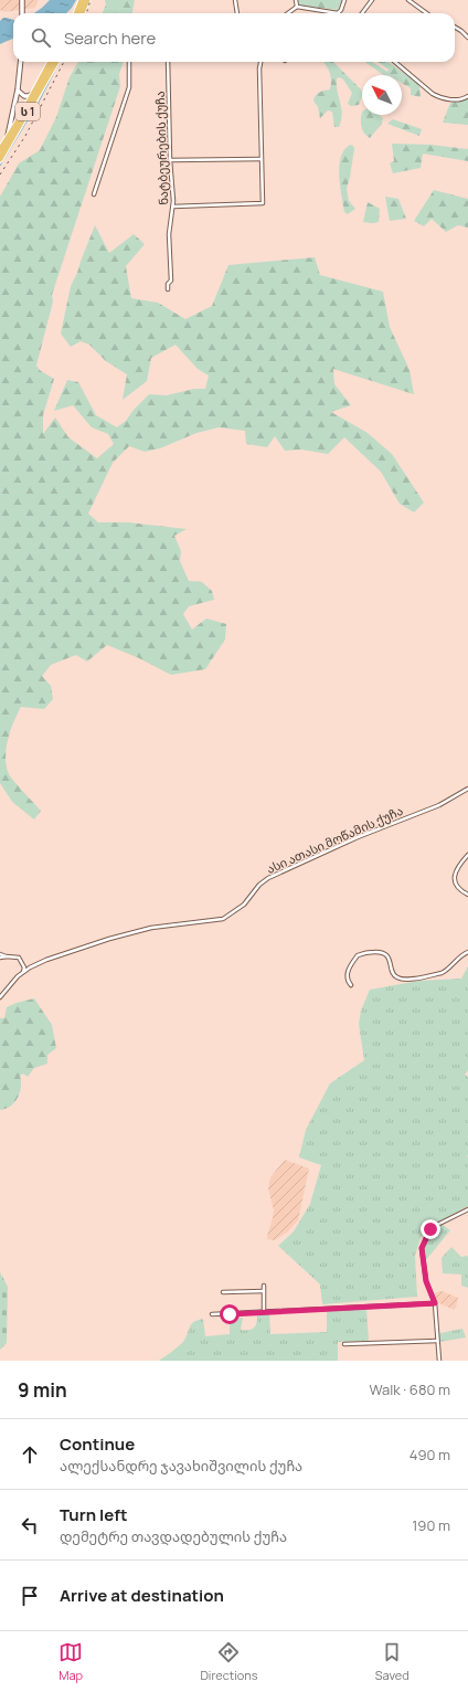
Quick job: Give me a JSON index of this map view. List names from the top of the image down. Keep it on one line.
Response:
{"streets":{"highway":["ს 1"],"street":["ნატბეურების ქუჩა","ასი ათასი მოწამის ქუჩა"]},"north":"top left","page":{"search":"Search here","heading":["9 min","Walk · 680 m"],"list":[["Continue","ალექსანდრე ჯავახიშვილის ქუჩა","490 m"],["Turn left","დემეტრე თავდადებულის ქუჩა","190 m"],"Arrive at destination"],"nav":["Map","Directions","Saved"]}}
